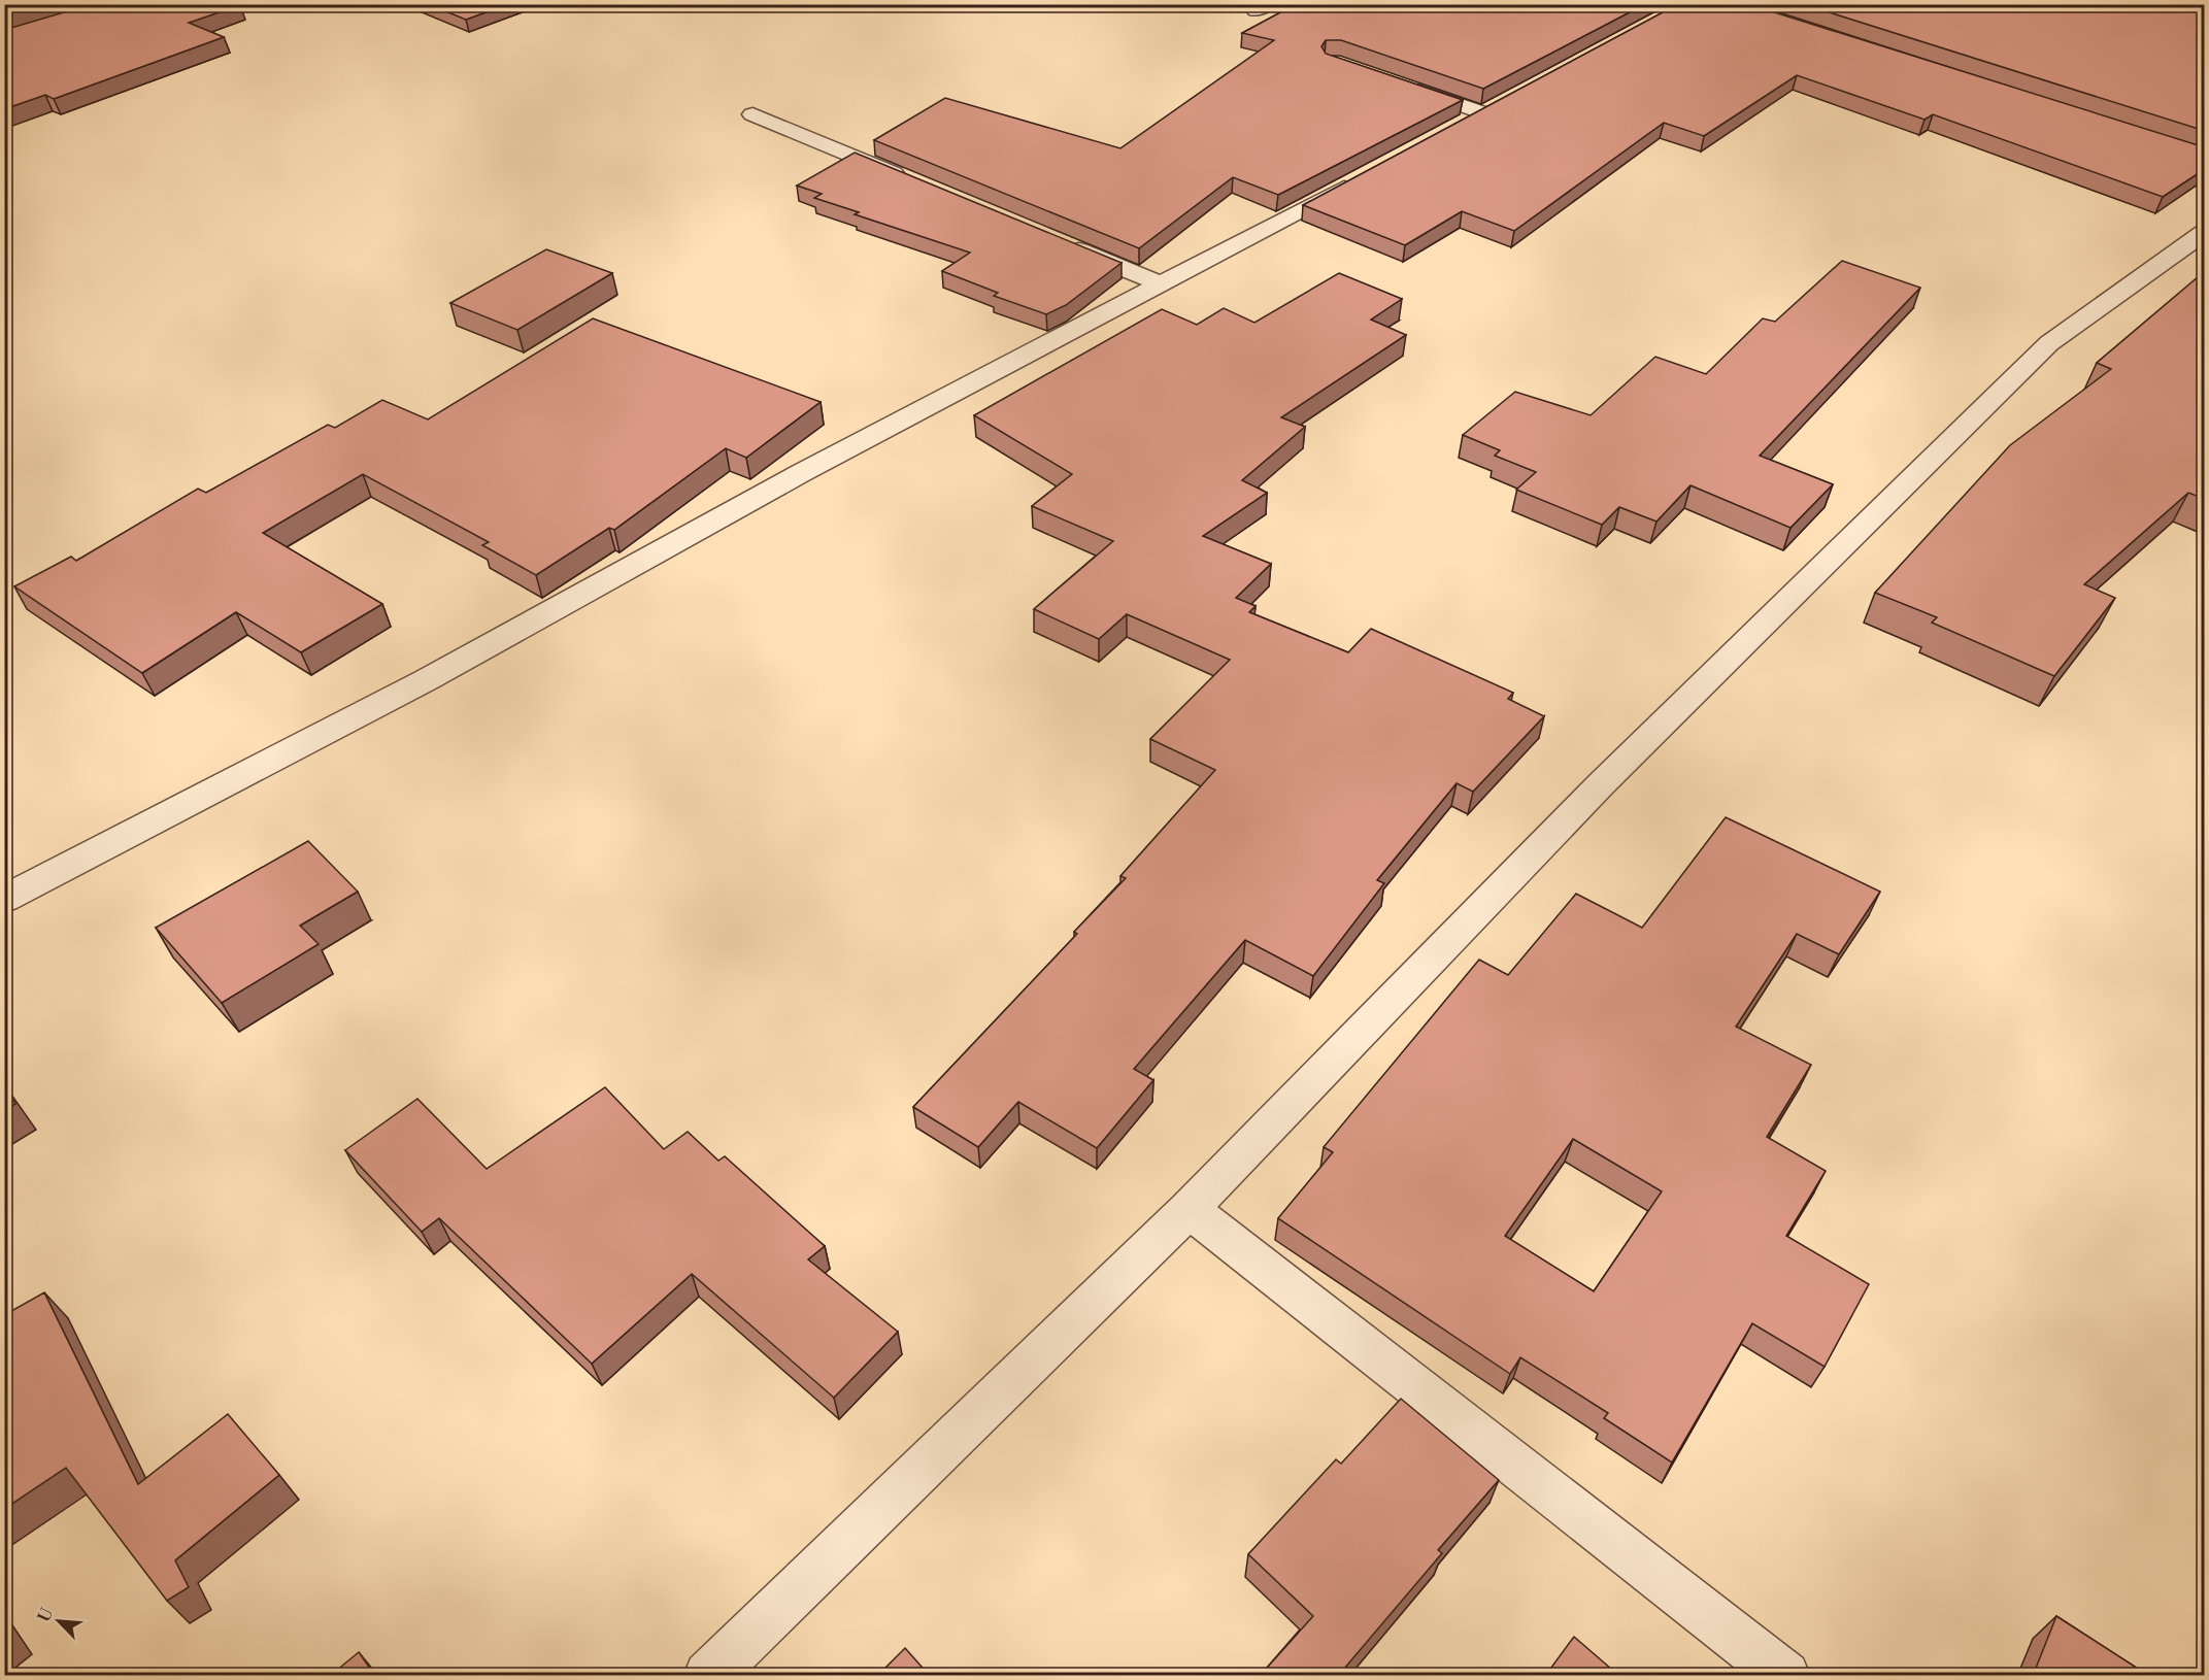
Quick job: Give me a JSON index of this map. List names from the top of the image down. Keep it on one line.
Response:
{"north":"top left"}
